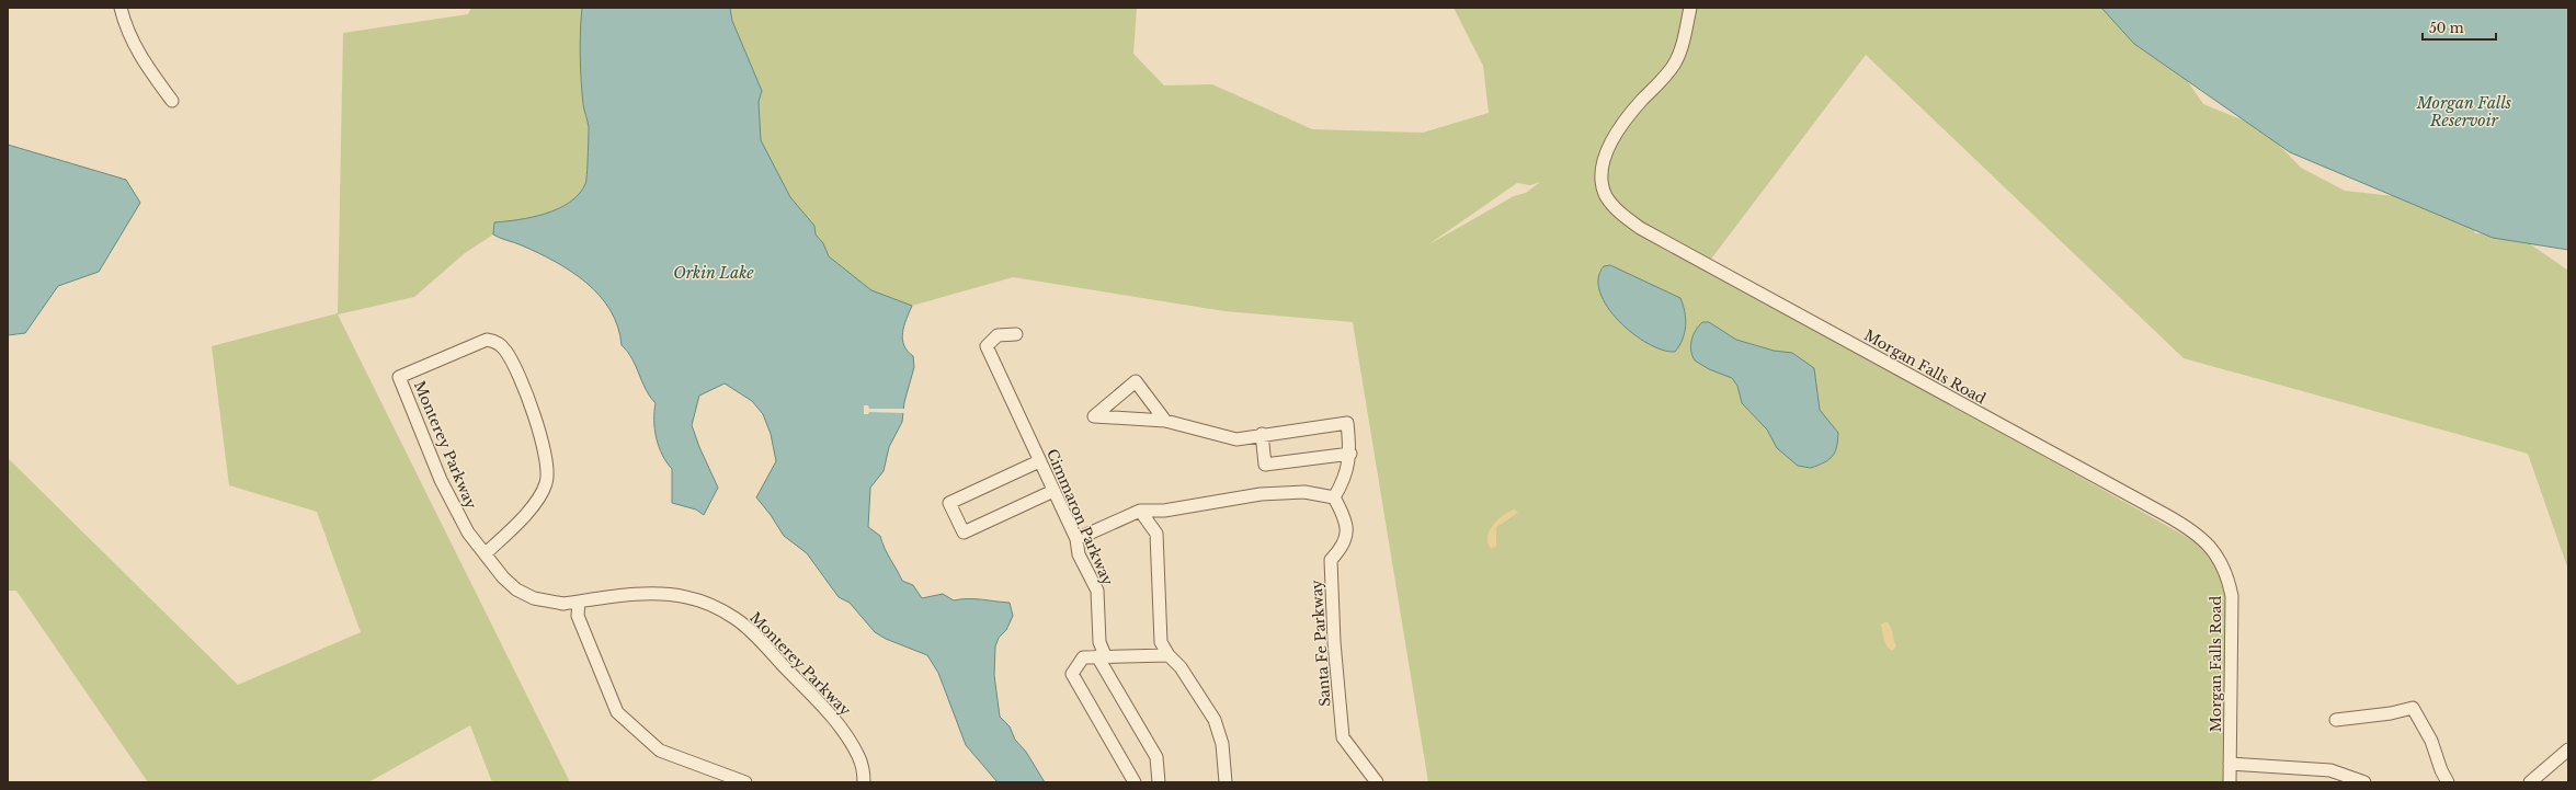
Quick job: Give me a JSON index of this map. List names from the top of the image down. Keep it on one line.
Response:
{"streets":{"street":["Morgan Falls Road","Monterey Parkway","Cimmaron Parkway","Santa Fe Parkway"]},"water":["Morgan Falls Reservoir","Orkin Lake"],"scale_bar":"50 m"}
